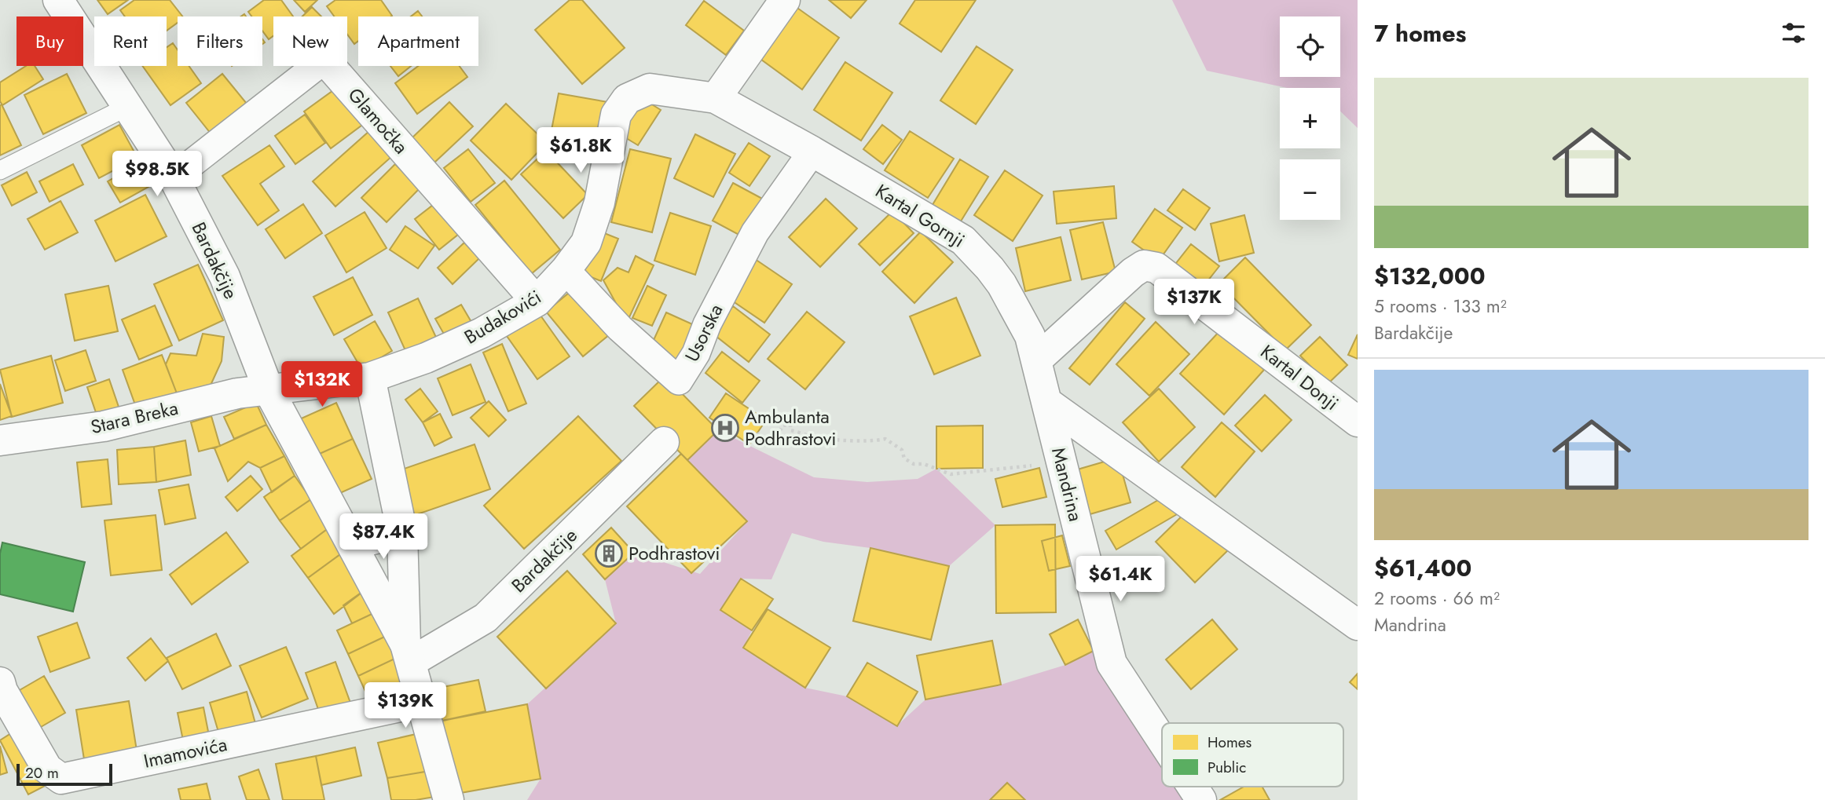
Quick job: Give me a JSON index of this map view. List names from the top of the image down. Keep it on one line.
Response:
{"streets":{"street":["Glamočka","Kartal Gornji","Bardakčije","Budakovići","Usorska","Kartal Donji","Stara Breka","Mandrina","Imamovića"]},"crossings":[["Glamočka","Bardakčije"],["Glamočka","Budakovići"],["Kartal Gornji","Budakovići"],["Kartal Gornji","Usorska"],["Kartal Gornji","Kartal Donji"],["Kartal Gornji","Mandrina"],["Bardakčije","Budakovići"],["Bardakčije","Stara Breka"],["Bardakčije","Imamovića"],["Budakovići","Usorska"]],"places":{"hospital":["Ambulanta Podhrastovi"],"building":["Podhrastovi"]},"legend":["Homes","Public"],"scale_bar":"20 m","page":{"heading":"7 homes","map_buttons":["+","−"],"chip":["Buy","Rent","Filters","New","Apartment"],"list":[{"name":"$132,000","note":"5 rooms · 133 m² · Bardakčije"},{"name":"$61,400","note":"2 rooms · 66 m² · Mandrina"}],"price":["$61.8K","$98.5K","$137K","$132K","$87.4K","$61.4K","$139K"],"scale":"20 m"}}
